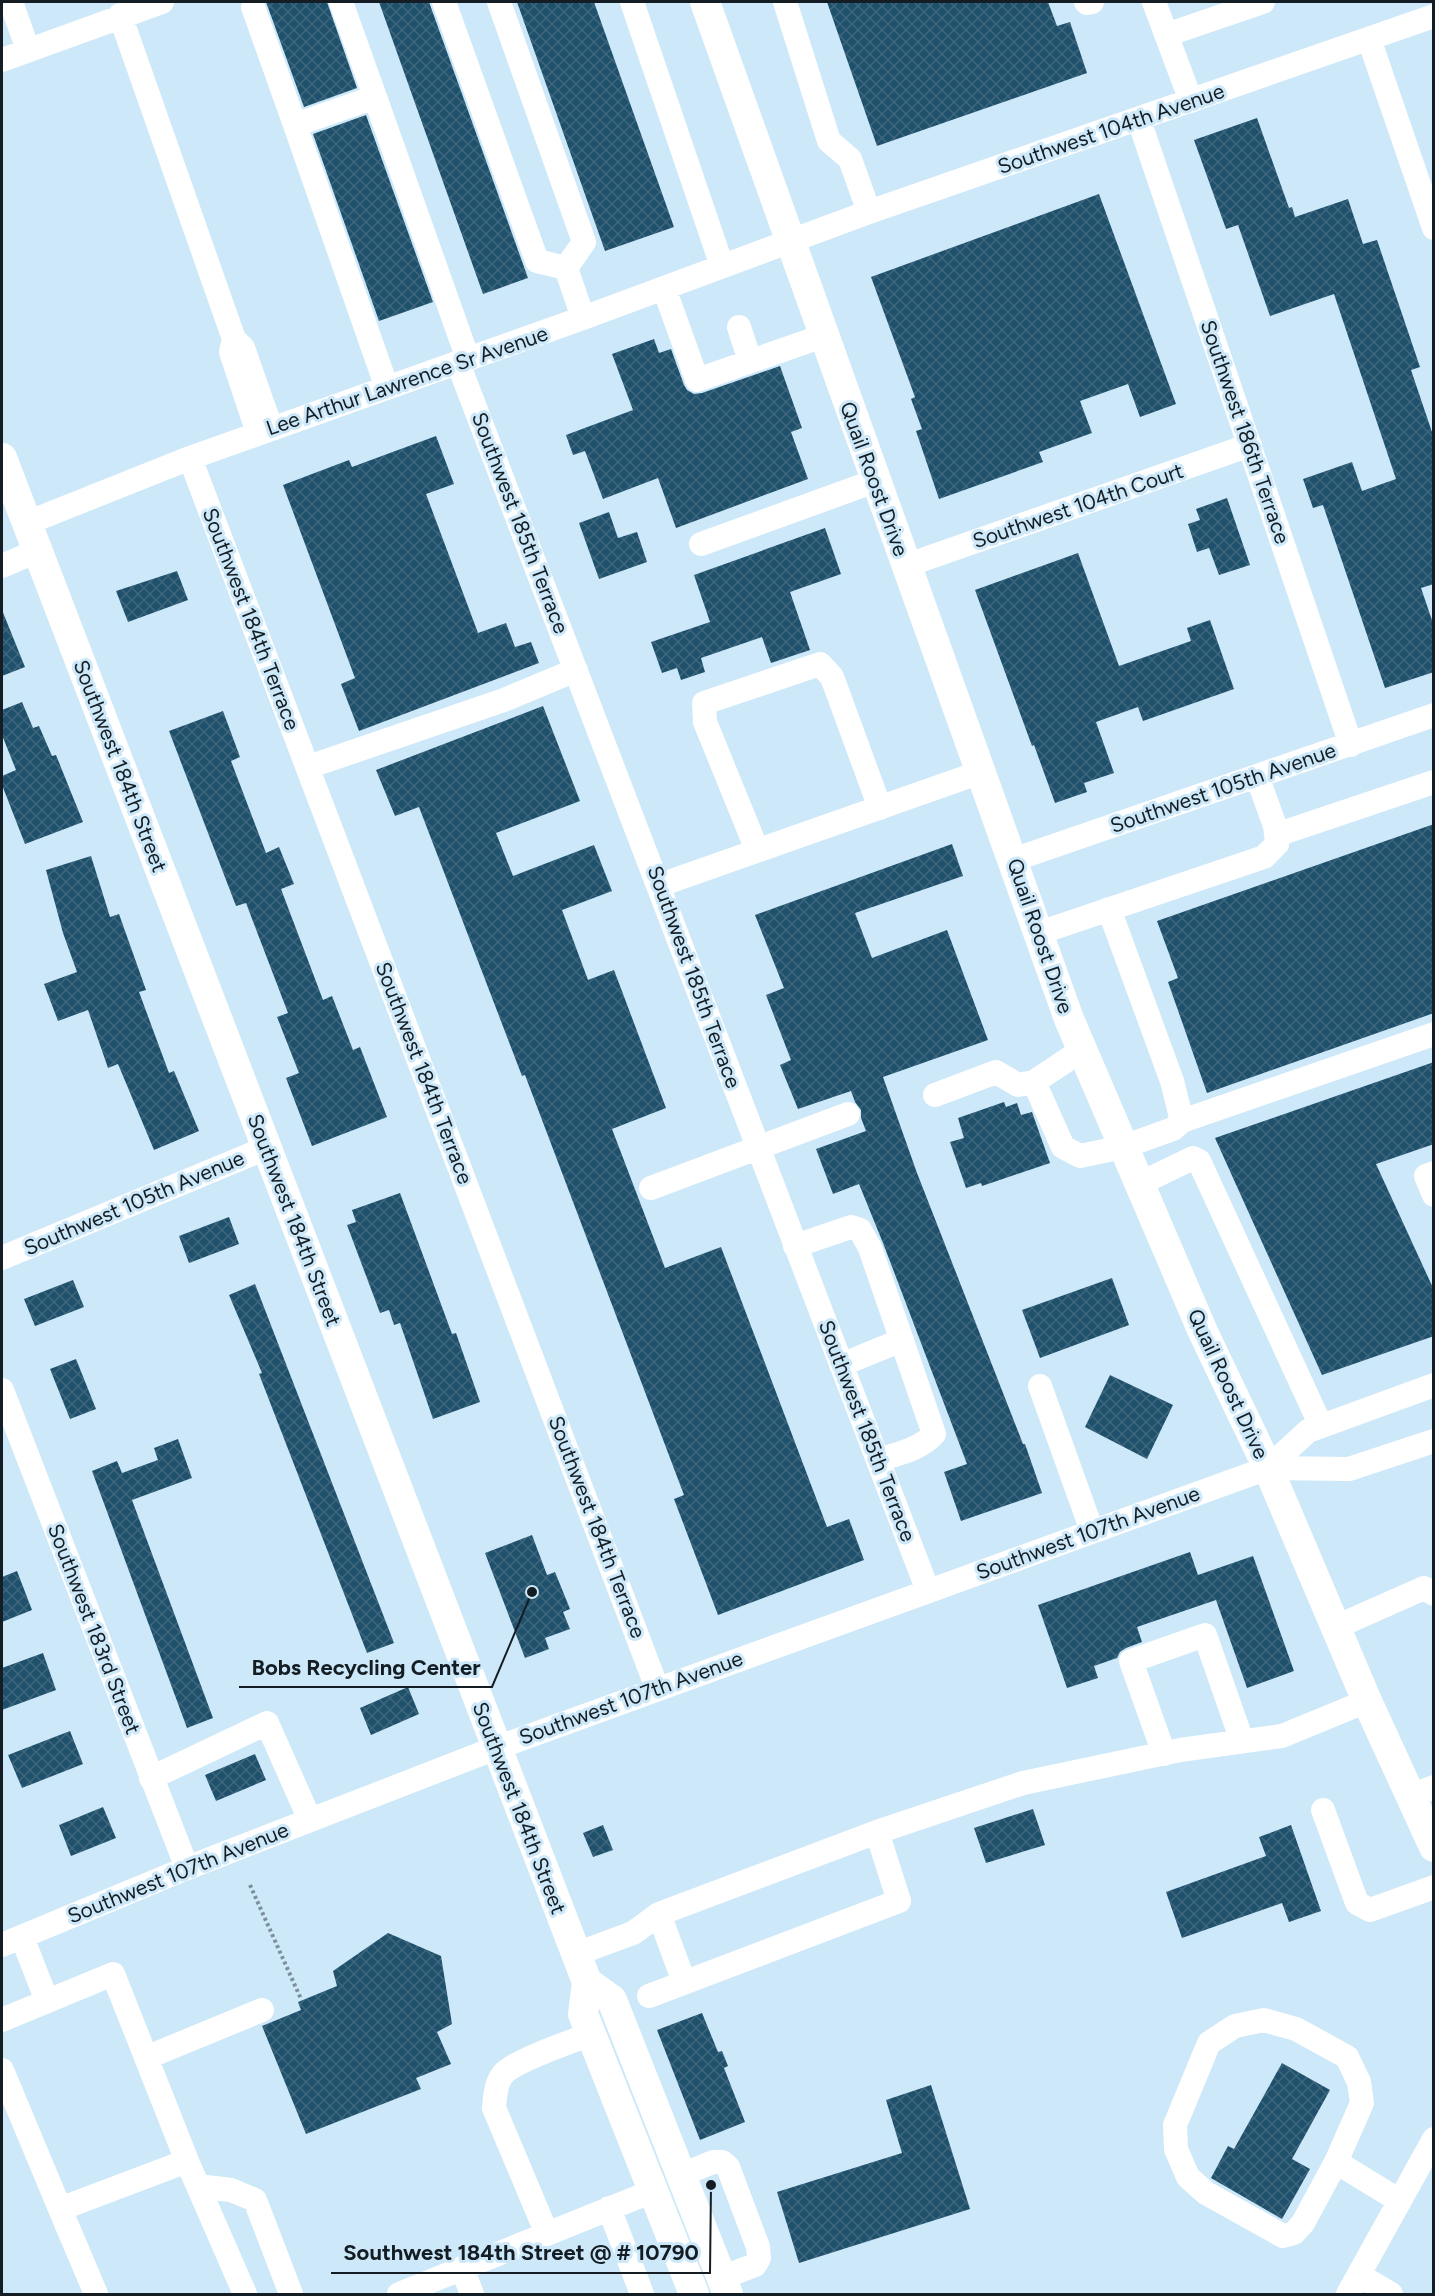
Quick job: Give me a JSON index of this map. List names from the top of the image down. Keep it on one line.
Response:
{"streets":{"main road":["Quail Roost Drive","Southwest 184th Street"],"street":["Southwest 104th Avenue","Lee Arthur Lawrence Sr Avenue","Southwest 186th Terrace","Southwest 104th Court","Southwest 185th Terrace","Southwest 184th Terrace","Southwest 105th Avenue","Southwest 107th Avenue","Southwest 183rd Street"]},"crossings":[["Southwest 104th Avenue","Lee Arthur Lawrence Sr Avenue"],["Southwest 104th Avenue","Southwest 186th Terrace"],["Southwest 104th Avenue","Quail Roost Drive"],["Lee Arthur Lawrence Sr Avenue","Quail Roost Drive"],["Lee Arthur Lawrence Sr Avenue","Southwest 185th Terrace"],["Lee Arthur Lawrence Sr Avenue","Southwest 184th Terrace"],["Lee Arthur Lawrence Sr Avenue","Southwest 184th Street"],["Southwest 186th Terrace","Southwest 104th Court"],["Southwest 186th Terrace","Southwest 105th Avenue"],["Quail Roost Drive","Southwest 104th Court"],["Quail Roost Drive","Southwest 105th Avenue"],["Quail Roost Drive","Southwest 107th Avenue"],["Southwest 185th Terrace","Southwest 107th Avenue"],["Southwest 184th Terrace","Southwest 107th Avenue"],["Southwest 184th Street","Southwest 105th Avenue"],["Southwest 184th Street","Southwest 107th Avenue"],["Southwest 107th Avenue","Southwest 183rd Street"]],"places":["Bobs Recycling Center","Southwest 184th Street @ # 10790"]}
